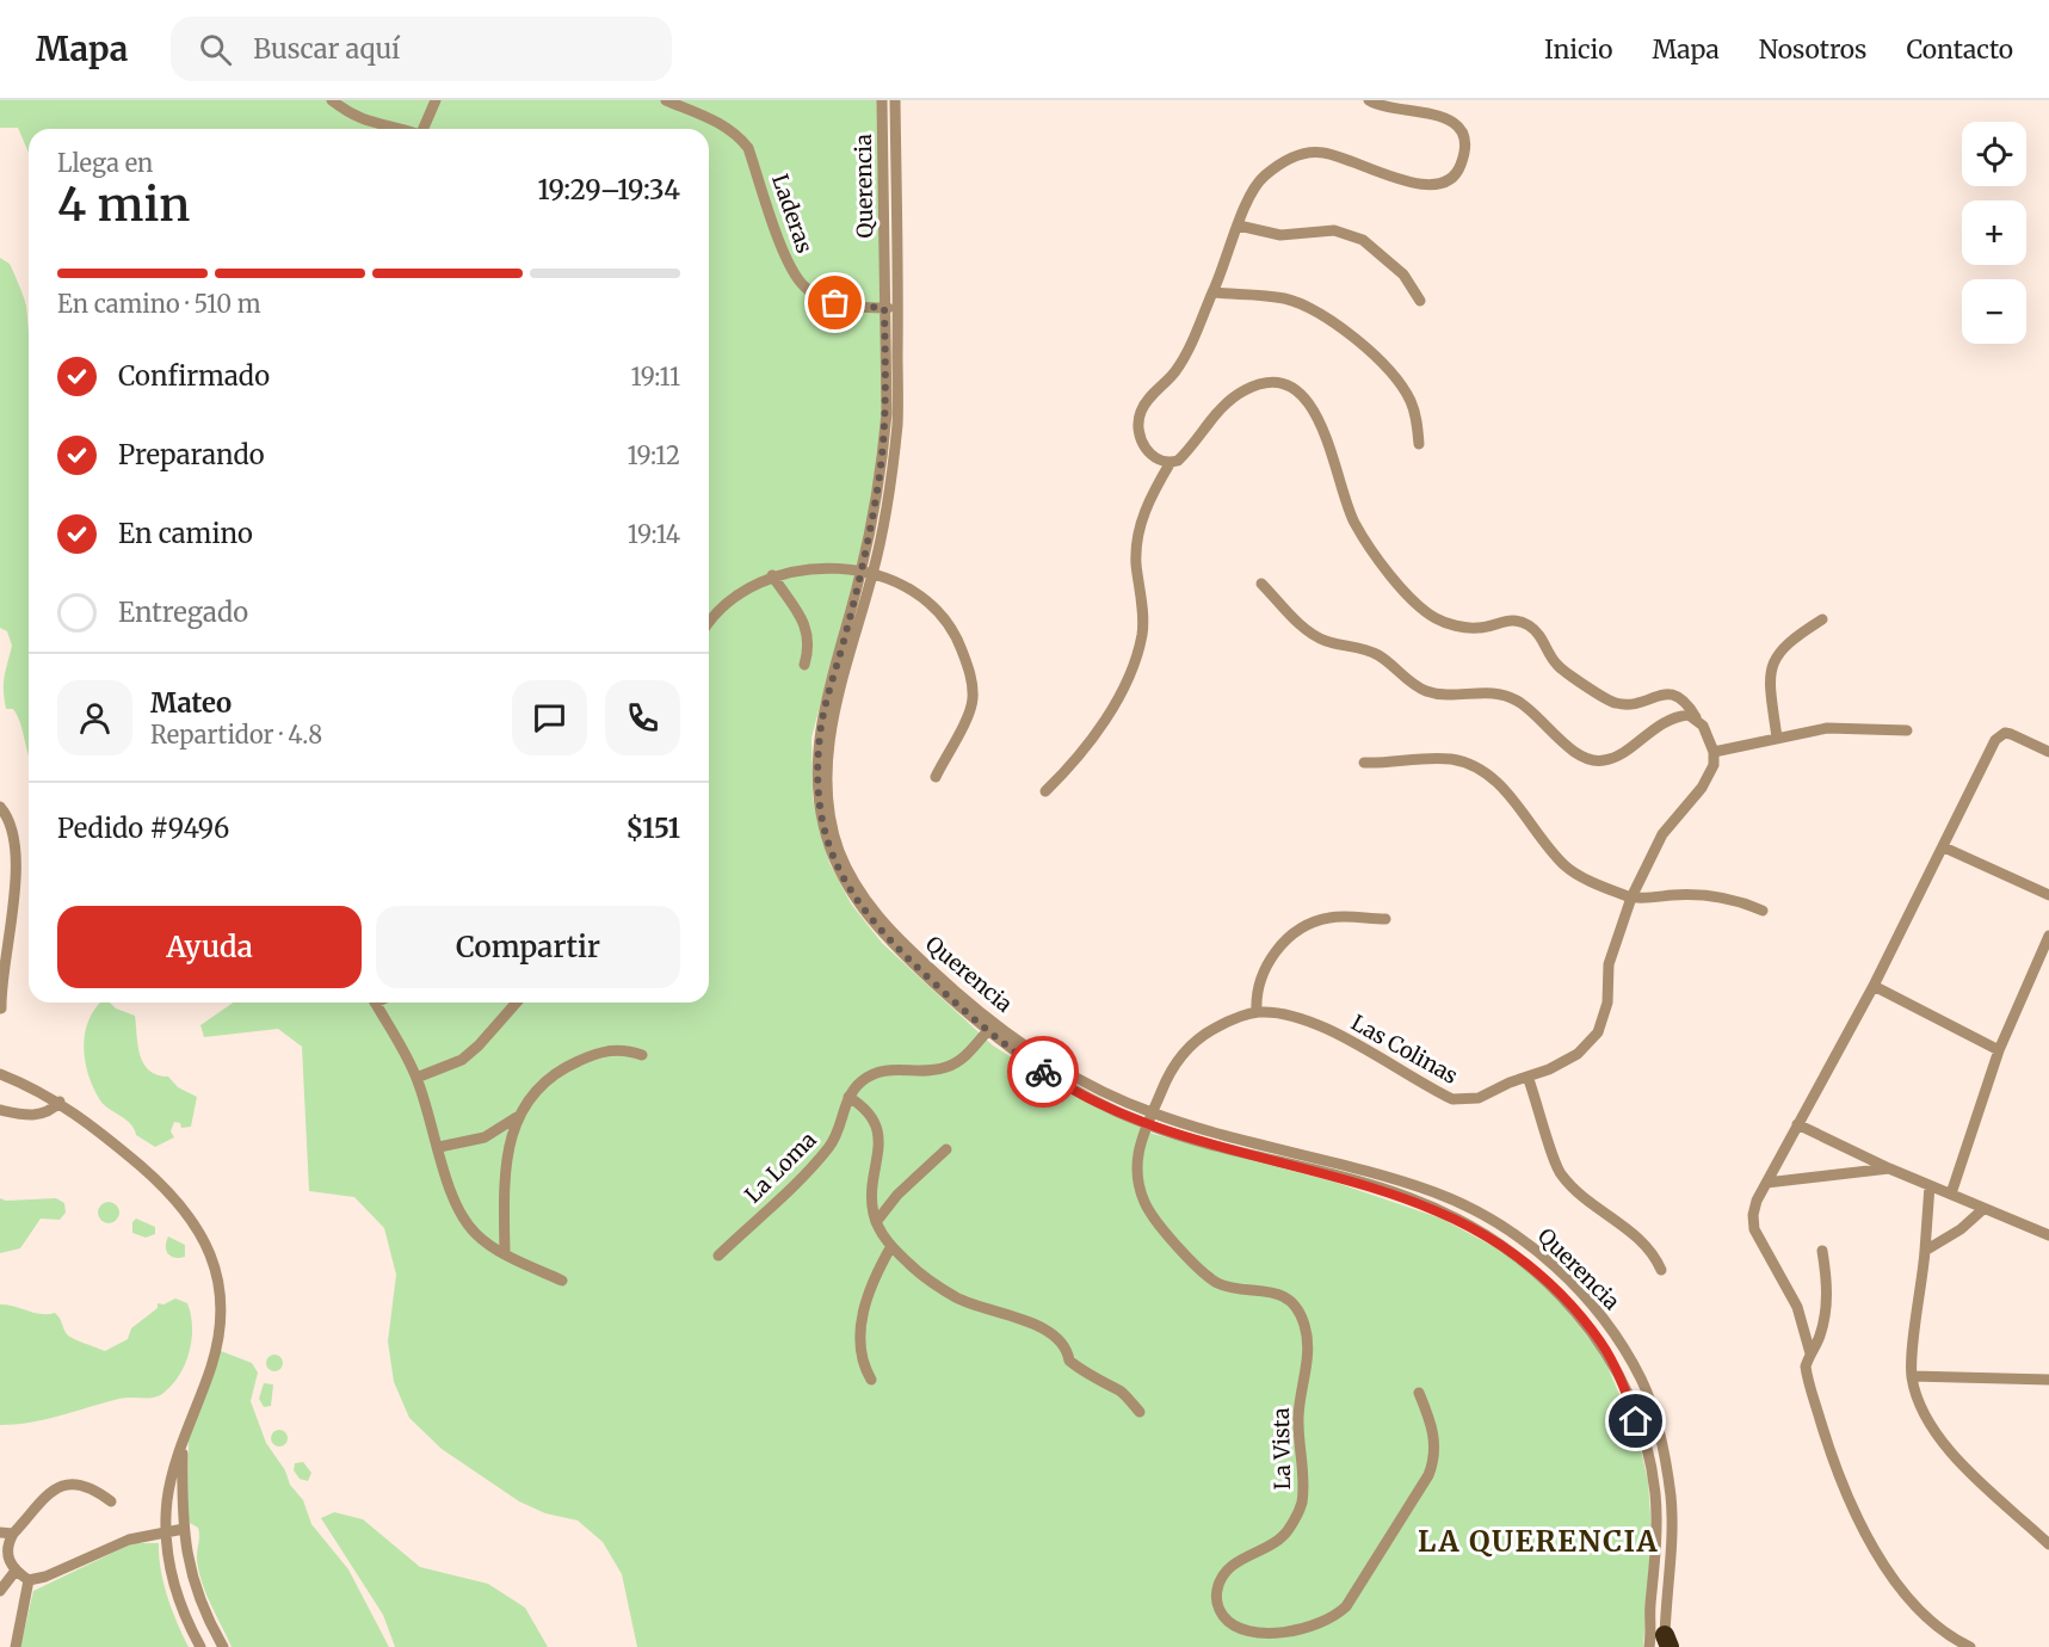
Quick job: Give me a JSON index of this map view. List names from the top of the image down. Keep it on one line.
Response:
{"streets":{"street":["Querencia","Laderas","Las Colinas","La Loma","La Vista"]},"crossings":[["Querencia","Laderas"],["Querencia","Las Colinas"],["Querencia","La Loma"],["Querencia","La Vista"],["Las Colinas","La Vista"]],"districts":["LA QUERENCIA"],"page":{"header":"Mapa","search":"Buscar aquí","nav":["Inicio","Mapa","Nosotros","Contacto"],"map_buttons":["+","−"],"heading":["4 min","Llega en","19:29–19:34"],"panel":["Mateo","Repartidor · 4.8","Pedido #9496","$151"],"bar":"En camino · 510 m","list":[["Confirmado","19:11"],["Preparando","19:12"],["En camino","19:14"],"Entregado"],"buttons":["Ayuda","Compartir"]}}
